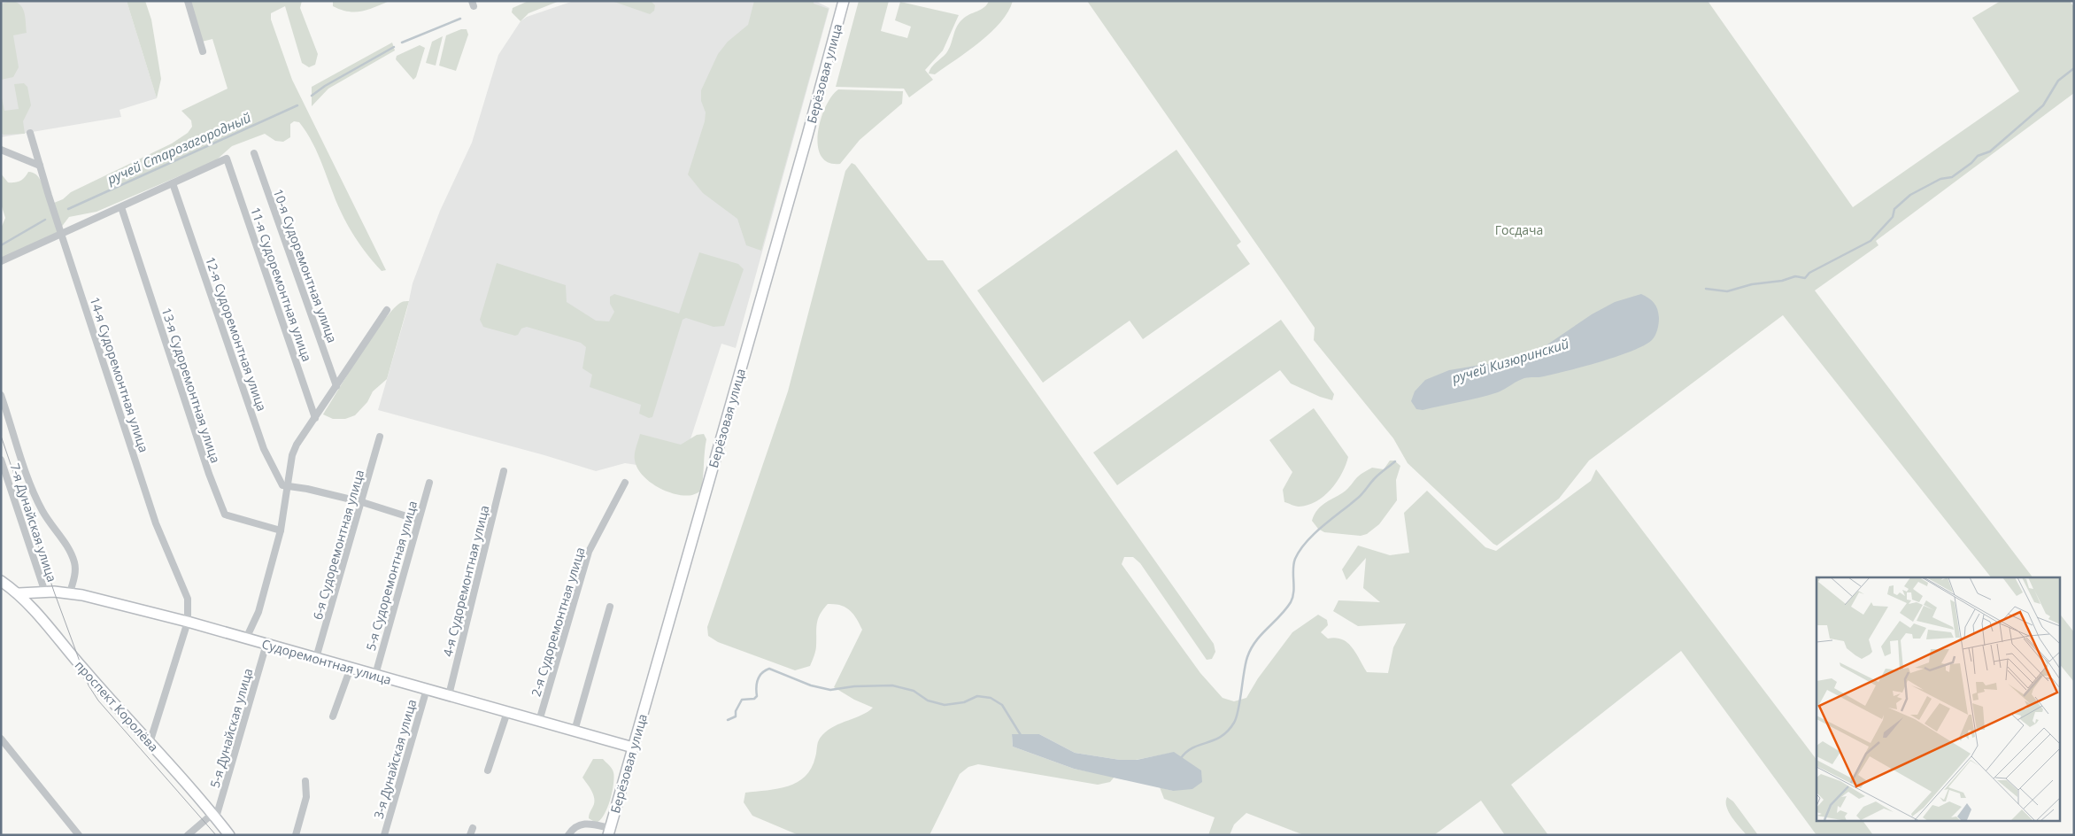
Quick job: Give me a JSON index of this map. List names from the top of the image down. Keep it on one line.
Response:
{"streets":{"main road":["Берёзовая улица","Судоремонтная улица","проспект Королёва"],"street":["10-я Судоремонтная улица","11-я Судоремонтная улица","12-я Судоремонтная улица","14-я Судоремонтная улица","13-я Судоремонтная улица","7-я Дунайская улица","6-я Судоремонтная улица","5-я Судоремонтная улица","4-я Судоремонтная улица","2-я Судоремонтная улица","5-я Дунайская улица","3-я Дунайская улица"]},"crossings":[["Берёзовая улица","Судоремонтная улица"],["11-я Судоремонтная улица","12-я Судоремонтная улица"],["14-я Судоремонтная улица","Судоремонтная улица"],["14-я Судоремонтная улица","проспект Королёва"],["7-я Дунайская улица","Судоремонтная улица"],["6-я Судоремонтная улица","Судоремонтная улица"],["5-я Судоремонтная улица","Судоремонтная улица"],["4-я Судоремонтная улица","Судоремонтная улица"],["2-я Судоремонтная улица","Судоремонтная улица"],["Судоремонтная улица","проспект Королёва"],["Судоремонтная улица","5-я Дунайская улица"],["Судоремонтная улица","3-я Дунайская улица"],["проспект Королёва","5-я Дунайская улица"]],"water":["ручей Старозагородный","ручей Кизюринский"],"parks":["Госдача"]}
